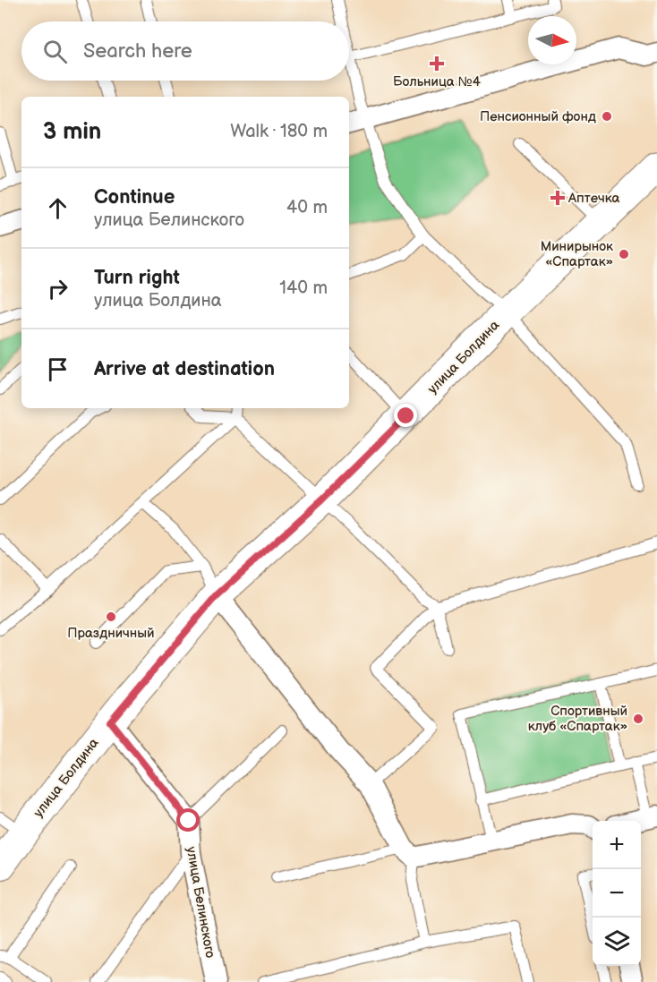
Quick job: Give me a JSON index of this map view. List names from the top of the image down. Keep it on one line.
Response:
{"streets":{"main road":["улица Болдина"],"street":["улица Белинского"]},"places":{"health":["Больница №4","Аптечка"],"other":["Пенсионный фонд","Минирынок «Спартак»","Праздничный","Спортивный клуб «Спартак»"]},"north":"right","page":{"search":"Search here","heading":["3 min","Walk · 180 m"],"list":[["Continue","улица Белинского","40 m"],["Turn right","улица Болдина","140 m"],"Arrive at destination"],"map_buttons":["+","−"]}}
